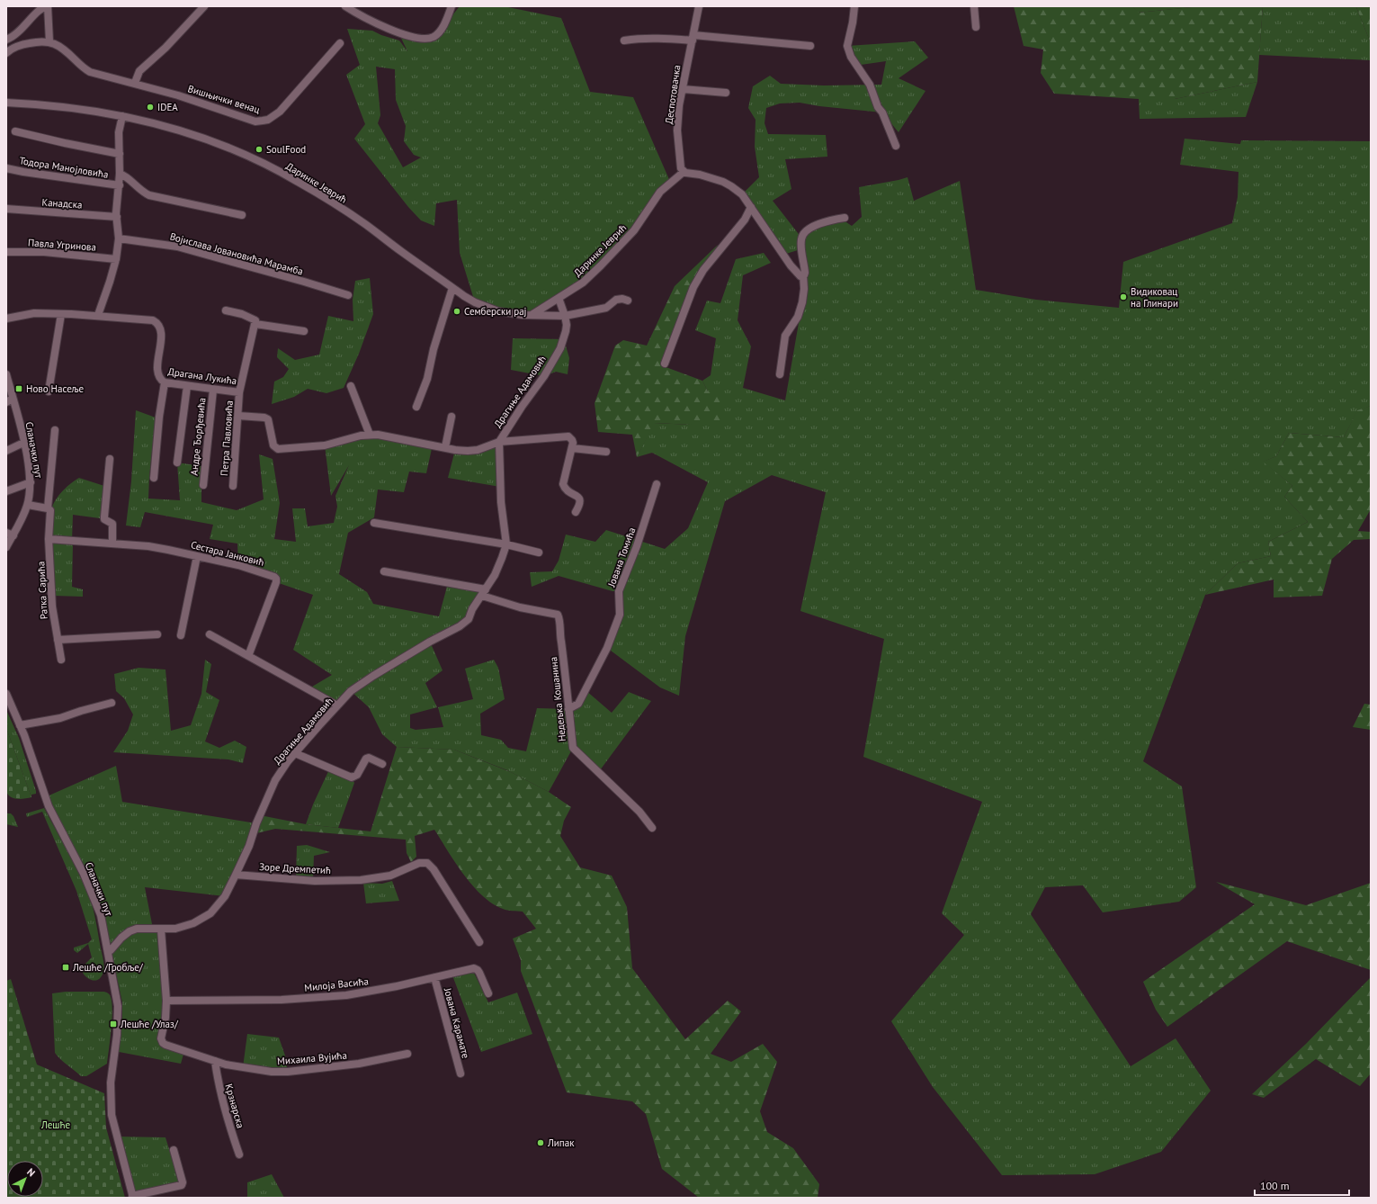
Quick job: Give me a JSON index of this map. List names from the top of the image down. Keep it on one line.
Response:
{"streets":{"street":["Деспотовачка","Вишњички венац","Тодора Манојловића","Даринке Јеврић","Канадска","Павла Угринова","Војислава Јовановића Марамба","Драгана Лукића","Драгиње Адамовић","Андре Ђорђевића","Петра Павловића","Сланачки пут","Сестара Јанковић","Јована Томића","Ратка Сарића","Недељка Кошанина","Зоре Дремпетић","Милоја Васића","Јована Карамате","Михаила Вујића","Крзнарска"]},"crossings":[["Деспотовачка","Даринке Јеврић"],["Даринке Јеврић","Драгиње Адамовић"],["Драгана Лукића","Андре Ђорђевића"],["Драгана Лукића","Петра Павловића"],["Драгиње Адамовић","Сланачки пут"],["Драгиње Адамовић","Недељка Кошанина"],["Драгиње Адамовић","Зоре Дремпетић"],["Драгиње Адамовић","Михаила Вујића"],["Сестара Јанковић","Ратка Сарића"],["Јована Томића","Недељка Кошанина"],["Милоја Васића","Јована Карамате"],["Милоја Васића","Михаила Вујића"],["Михаила Вујића","Крзнарска"]],"parks":["Лешће"],"places":{"other":["IDEA","SoulFood","Видиковац на Глинари","Семберски рај","Липак"],"transit":["Ново Насеље","Лешће /Гробље/","Лешће /Улаз/"]},"scale_bar":"100 m","north":"top right"}
